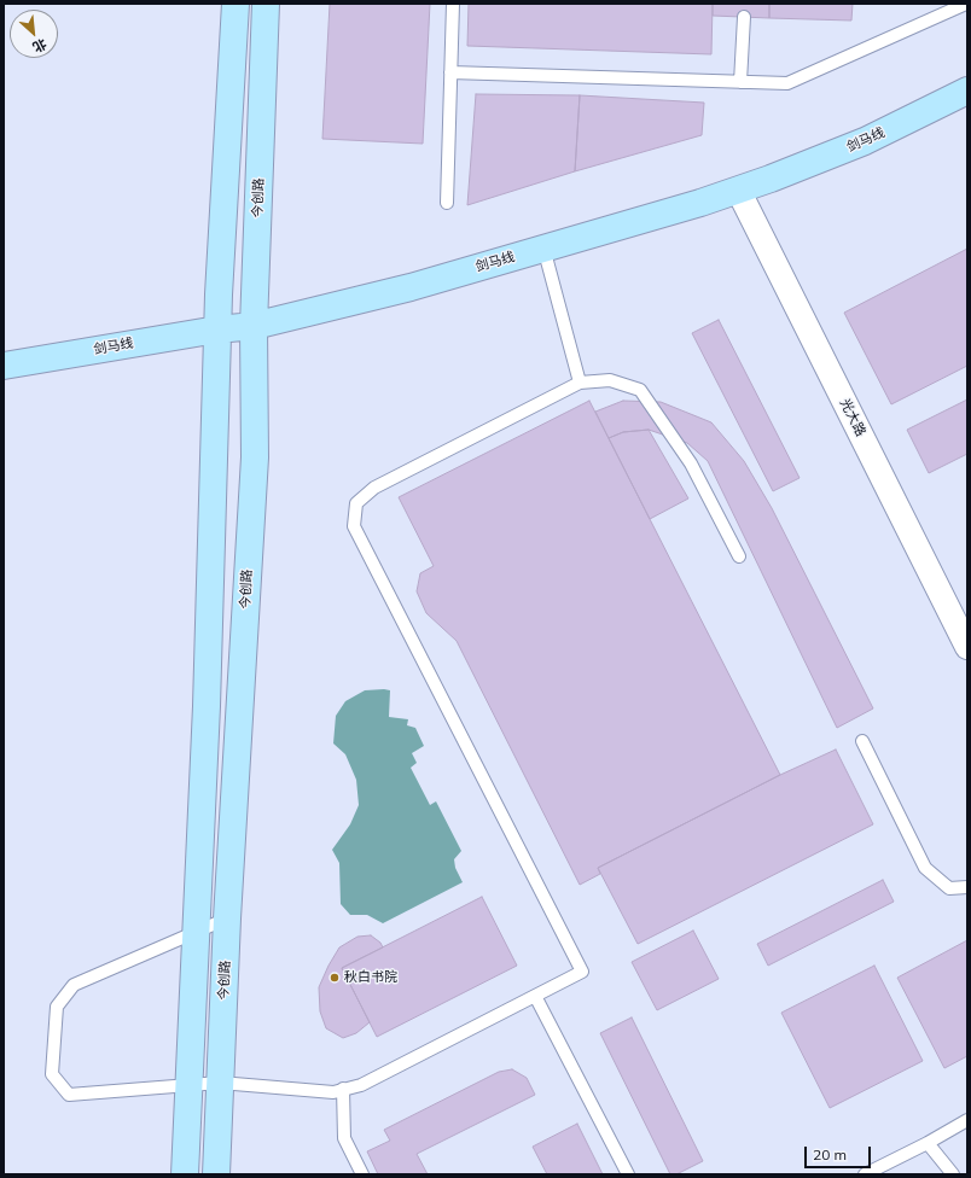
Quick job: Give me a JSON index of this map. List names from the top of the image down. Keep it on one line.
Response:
{"streets":{"main road":["剑马线","今创路"],"street":["光大路"]},"crossings":[["剑马线","今创路"],["剑马线","光大路"]],"places":["秋白书院"],"scale_bar":"20 m","north":"bottom right"}
